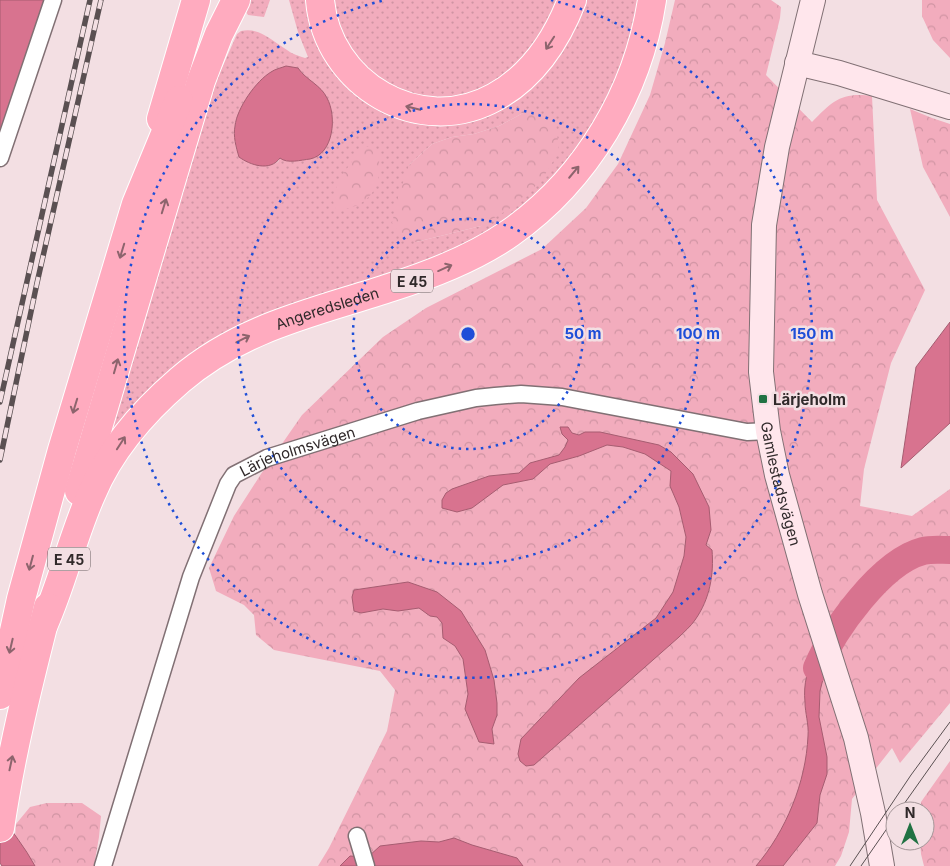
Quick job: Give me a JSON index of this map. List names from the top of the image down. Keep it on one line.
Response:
{"streets":{"highway":["E 45","Angeredsleden"],"street":["Lärjeholmsvägen","Gamlestadsvägen"]},"crossings":[["E 45","Angeredsleden"],["Lärjeholmsvägen","Gamlestadsvägen"]],"one_way":["Angeredsleden"],"places":{"transit":["Lärjeholm"]},"north":"top","rings":["50 m","100 m","150 m"]}
